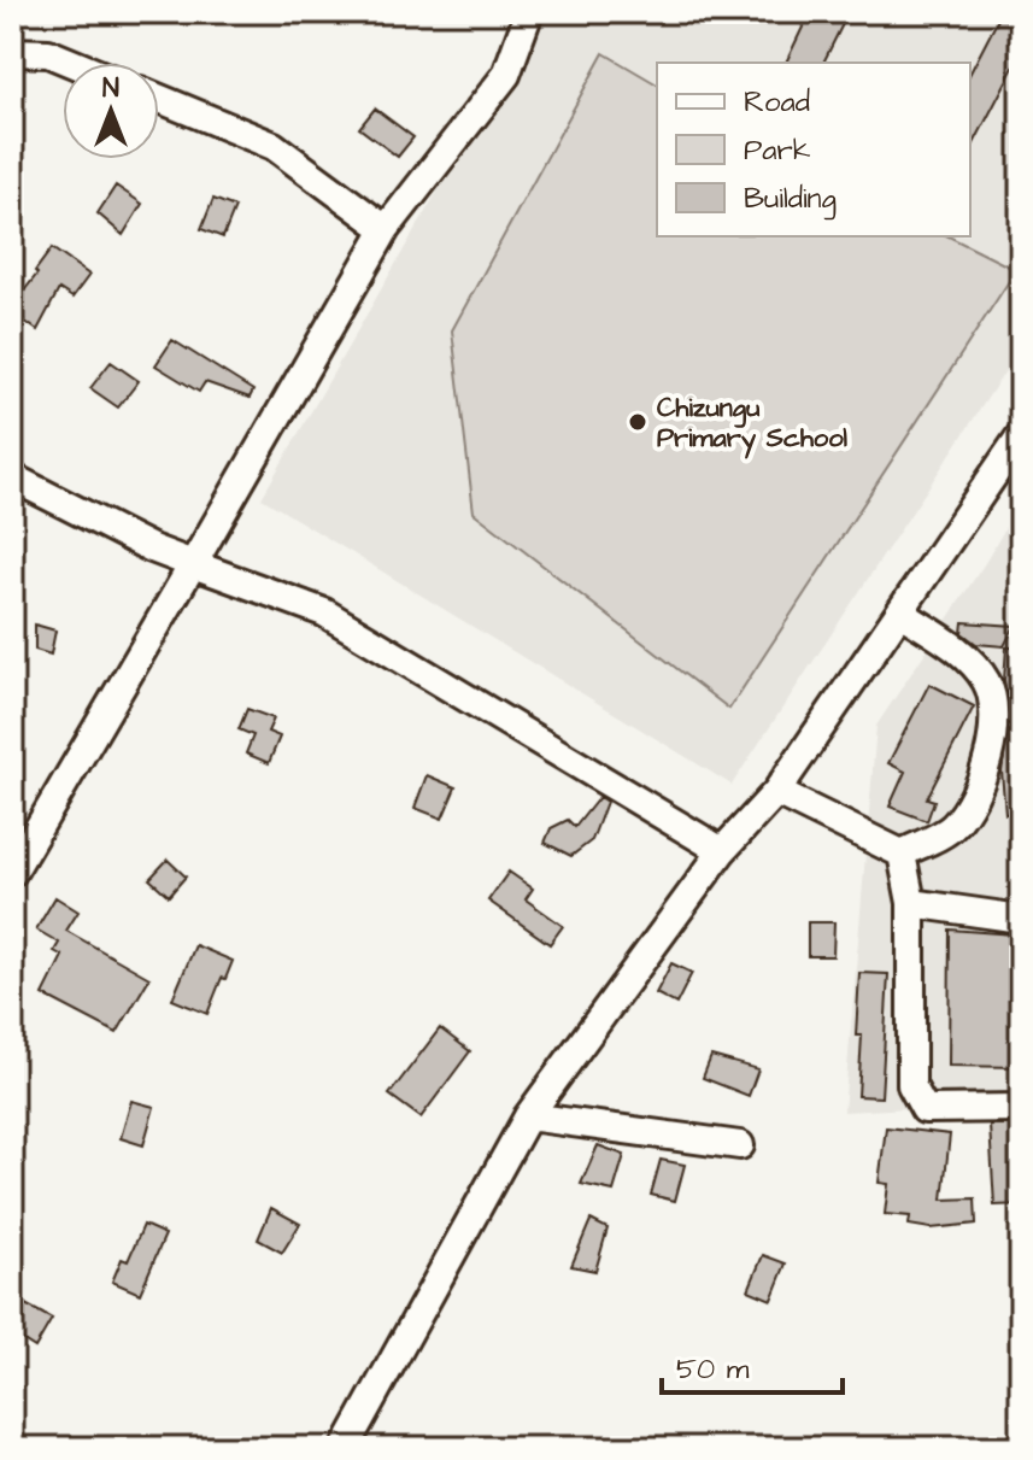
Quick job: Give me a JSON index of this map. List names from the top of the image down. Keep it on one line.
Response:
{"places":["Chizungu Primary School"],"legend":["Road","Park","Building"],"scale_bar":"50 m","north":"top"}
